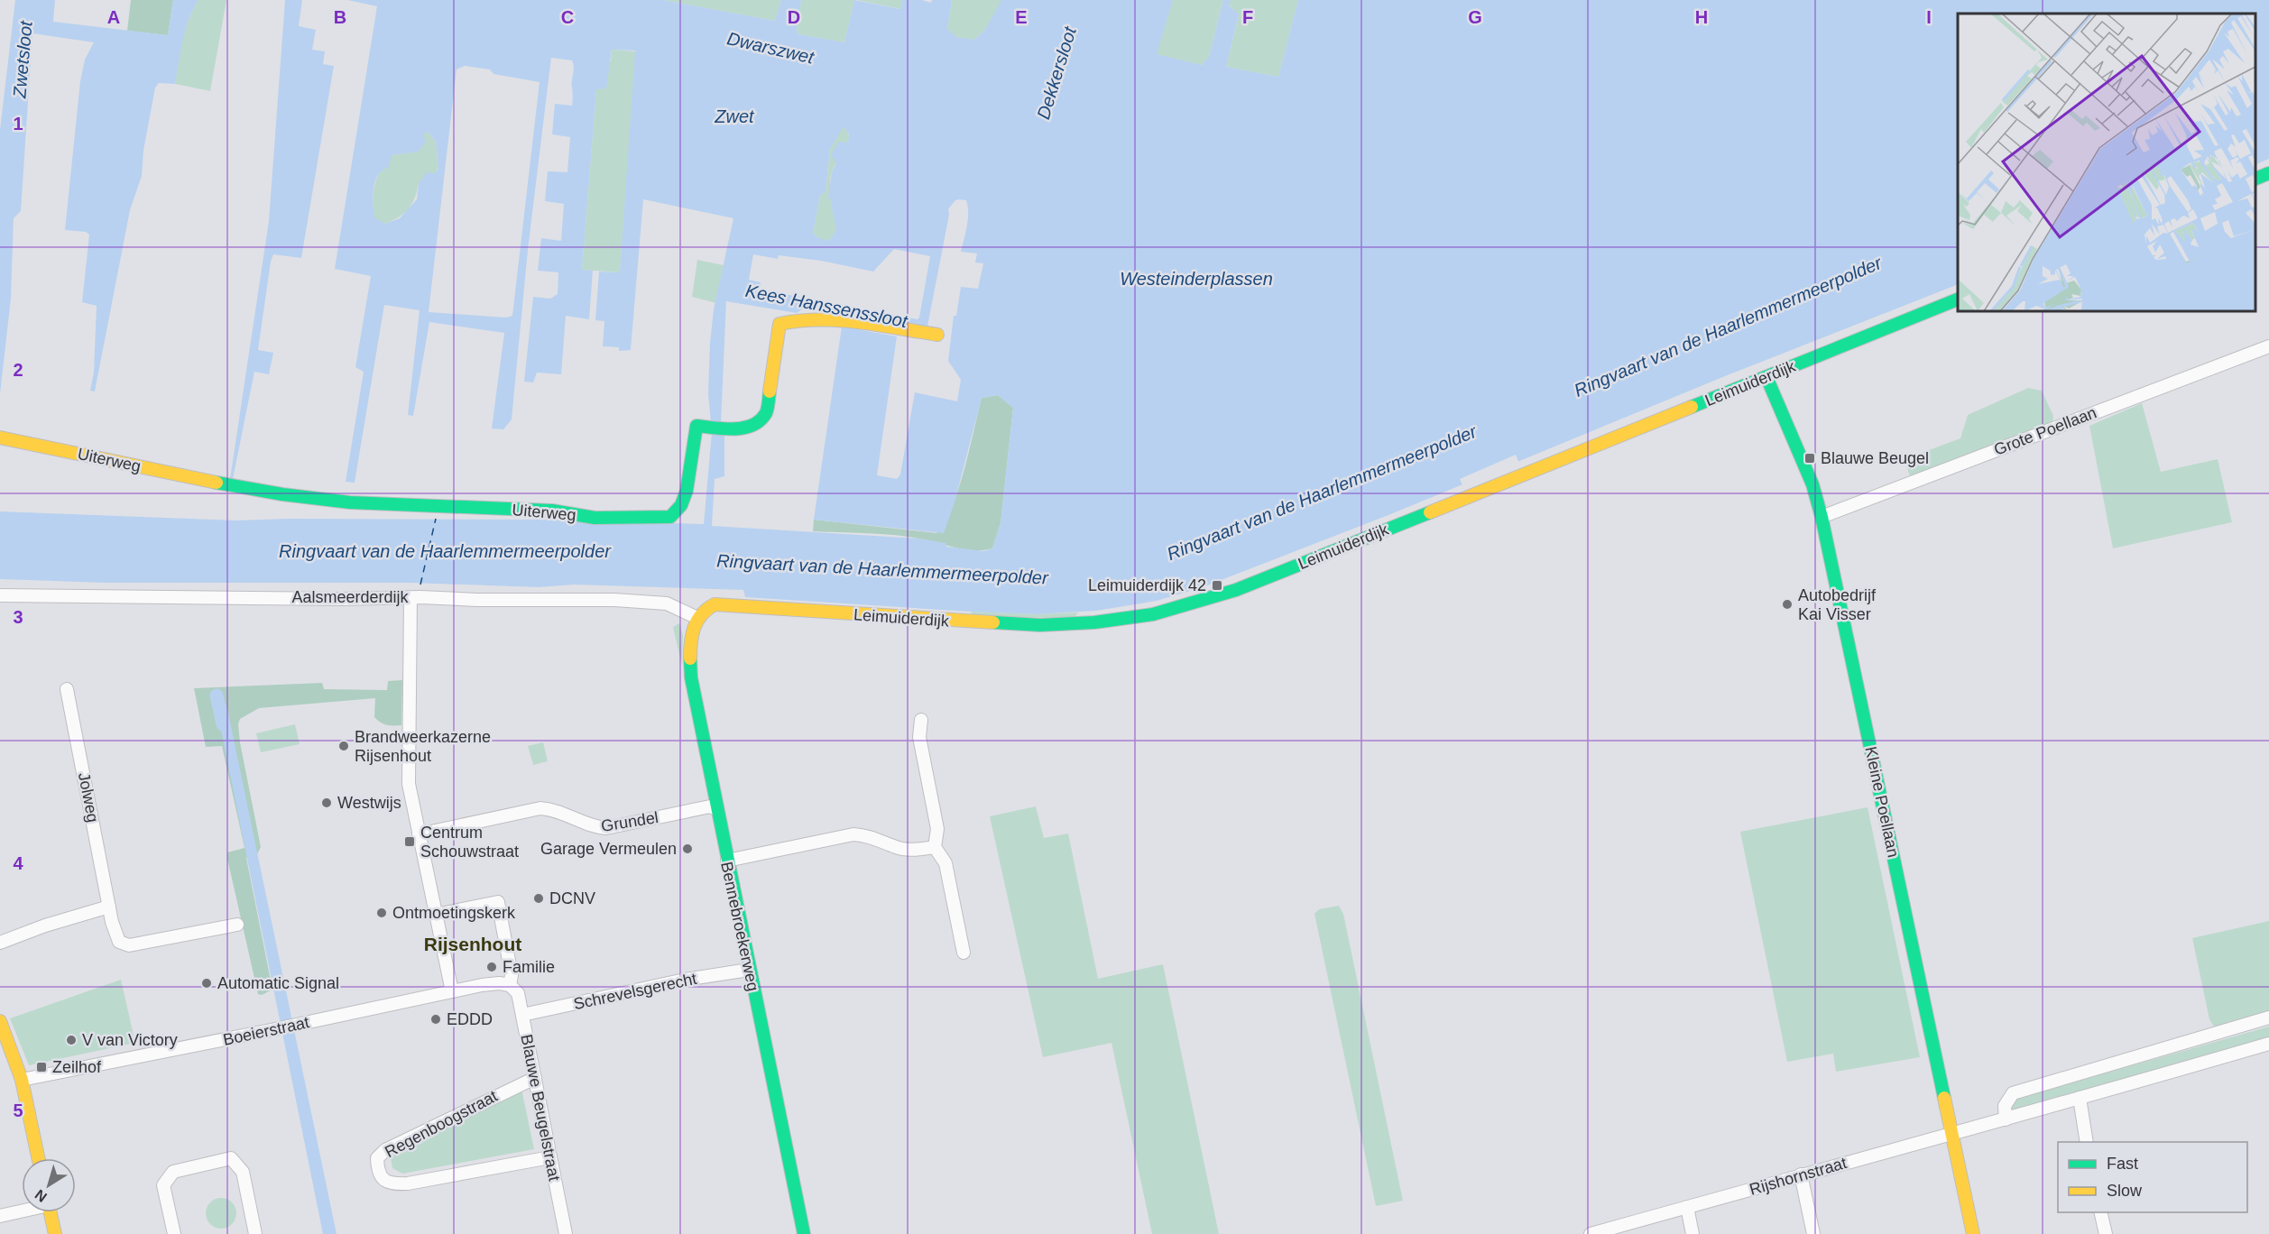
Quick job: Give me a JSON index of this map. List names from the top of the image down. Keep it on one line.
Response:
{"streets":{"street":["Leimuiderdijk","Grote Poellaan","Uiterweg","Aalsmeerderdijk","Jolweg","Kleine Poellaan","Grundel","Bennebroekerweg","Schrevelsgerecht","Boeierstraat","Blauwe Beugelstraat","Regenboogstraat","Rijshornstraat"]},"crossings":[["Leimuiderdijk","Aalsmeerderdijk"],["Leimuiderdijk","Kleine Poellaan"],["Leimuiderdijk","Bennebroekerweg"],["Grote Poellaan","Kleine Poellaan"],["Aalsmeerderdijk","Bennebroekerweg"],["Kleine Poellaan","Rijshornstraat"],["Grundel","Bennebroekerweg"],["Bennebroekerweg","Schrevelsgerecht"],["Schrevelsgerecht","Blauwe Beugelstraat"],["Boeierstraat","Blauwe Beugelstraat"],["Blauwe Beugelstraat","Regenboogstraat"]],"districts":["Rijsenhout"],"water":["Dwarszwet","Zwetsloot","Dekkersloot","Zwet","Westeinderplassen","Kees Hanssenssloot","Ringvaart van de Haarlemmermeerpolder"],"places":{"transit":["Blauwe Beugel","Leimuiderdijk 42","Centrum Schouwstraat","Zeilhof"],"other":["Autobedrijf Kai Visser","Brandweerkazerne Rijsenhout","Westwijs","Garage Vermeulen","DCNV","Ontmoetingskerk","Familie","Automatic Signal","EDDD","V van Victory"]},"legend":["Fast","Slow"],"north":"bottom left","grid":{"columns":["A","B","C","D","E","F","G","H","I"],"rows":["1","2","3","4","5"]}}
